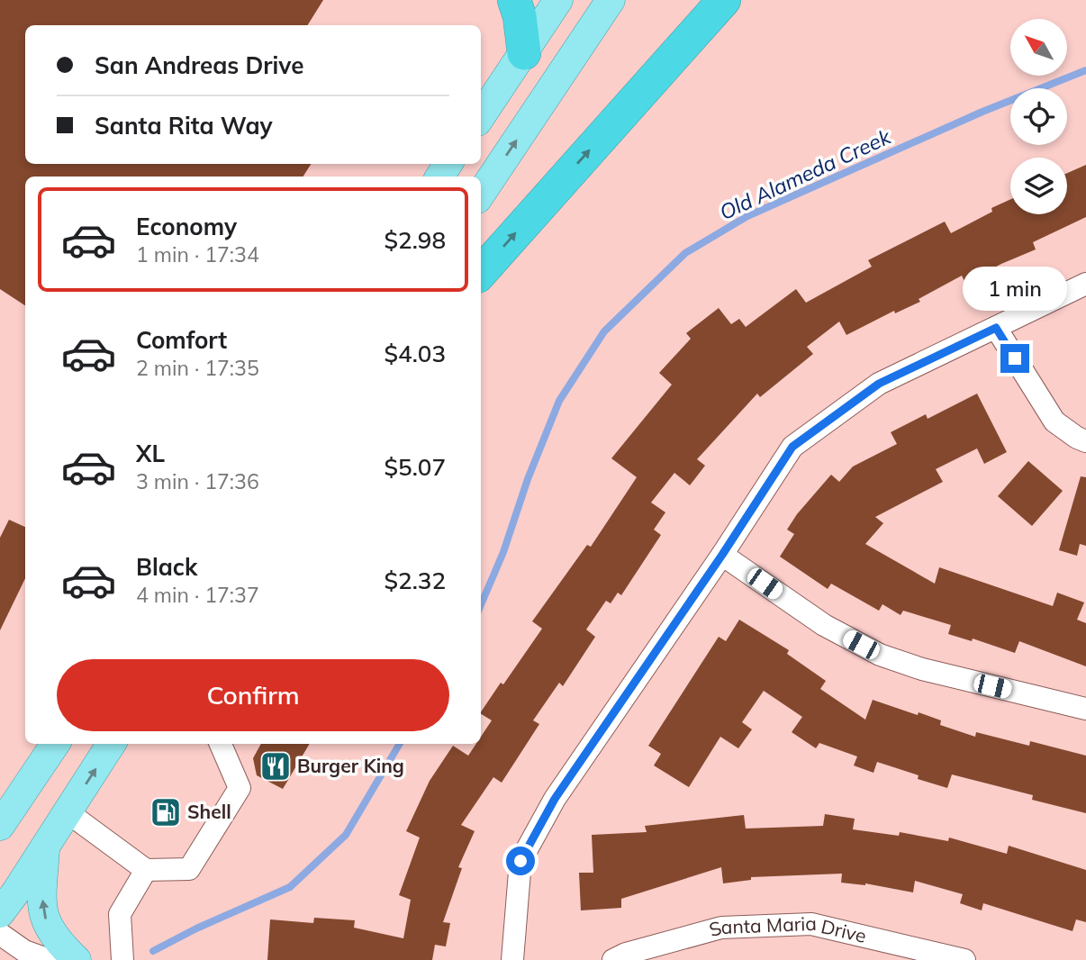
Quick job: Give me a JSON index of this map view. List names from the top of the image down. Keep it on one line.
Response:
{"streets":{"street":["Santa Maria Drive"]},"water":["Old Alameda Creek"],"places":{"restaurant":["Burger King"],"fuel station":["Shell"]},"north":"top left","page":{"banner":["San Andreas Drive","Santa Rita Way"],"list":[{"name":"Economy","note":"1 min · 17:34","value":"$2.98"},{"name":"Comfort","note":"2 min · 17:35","value":"$4.03"},{"name":"XL","note":"3 min · 17:36","value":"$5.07"},{"name":"Black","note":"4 min · 17:37","value":"$2.32"}],"bubble":"1 min","buttons":"Confirm"}}
